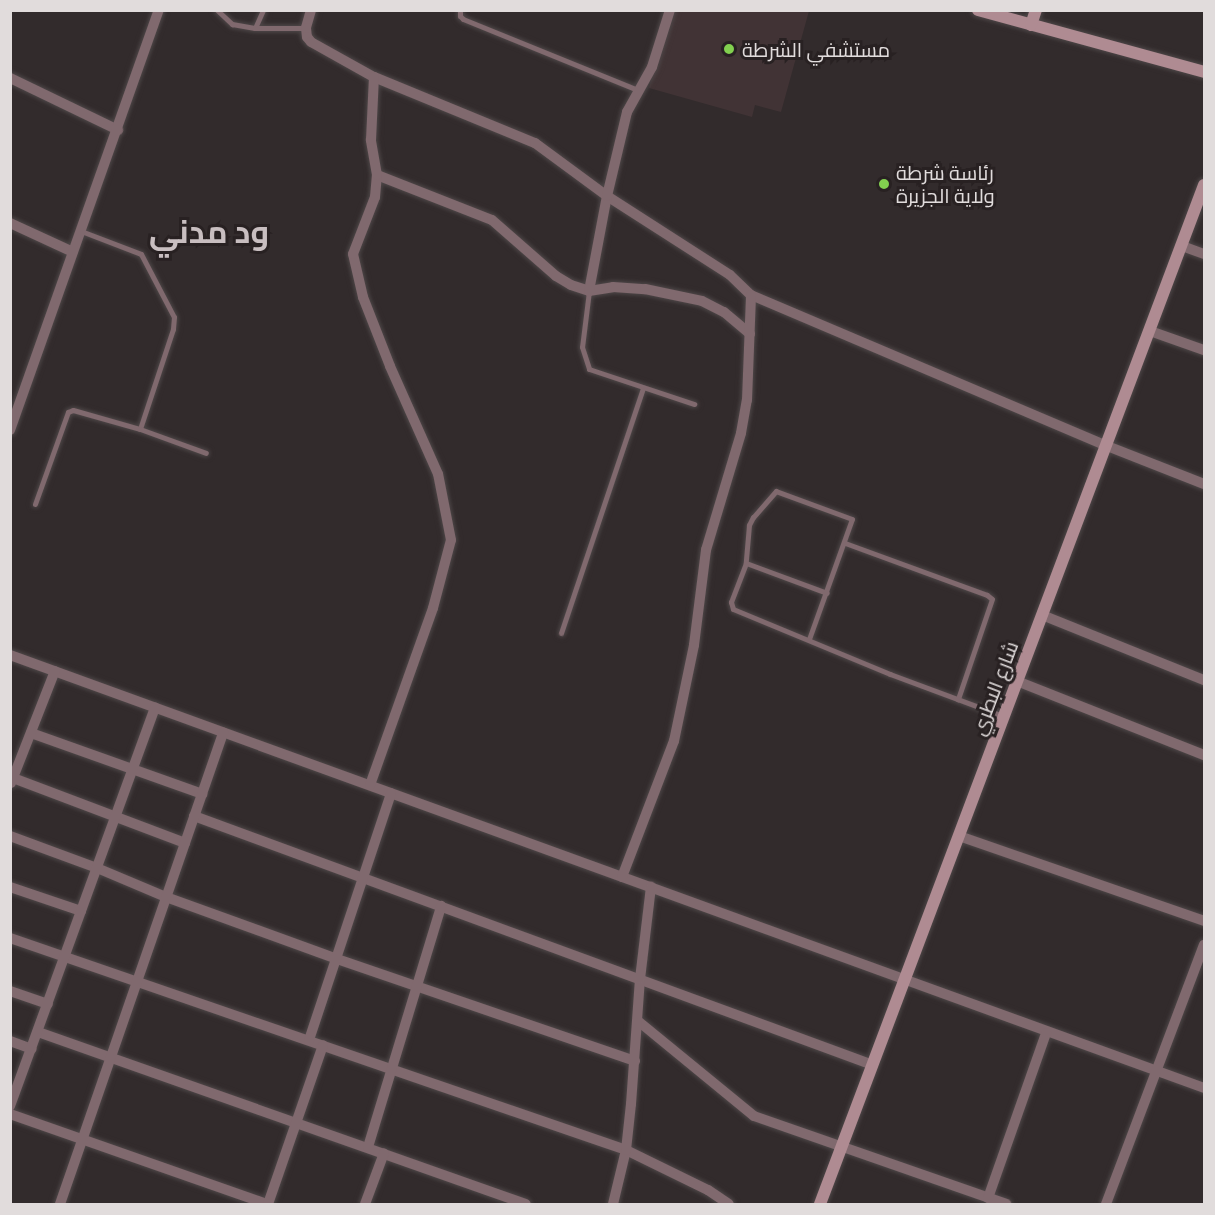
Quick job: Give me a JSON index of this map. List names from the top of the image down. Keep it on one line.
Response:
{"streets":{"main road":["شارع البطري"]},"districts":["ود مدني"],"places":["مستشفي الشرطة","رئاسة شرطة ولاية الجزيرة"]}
